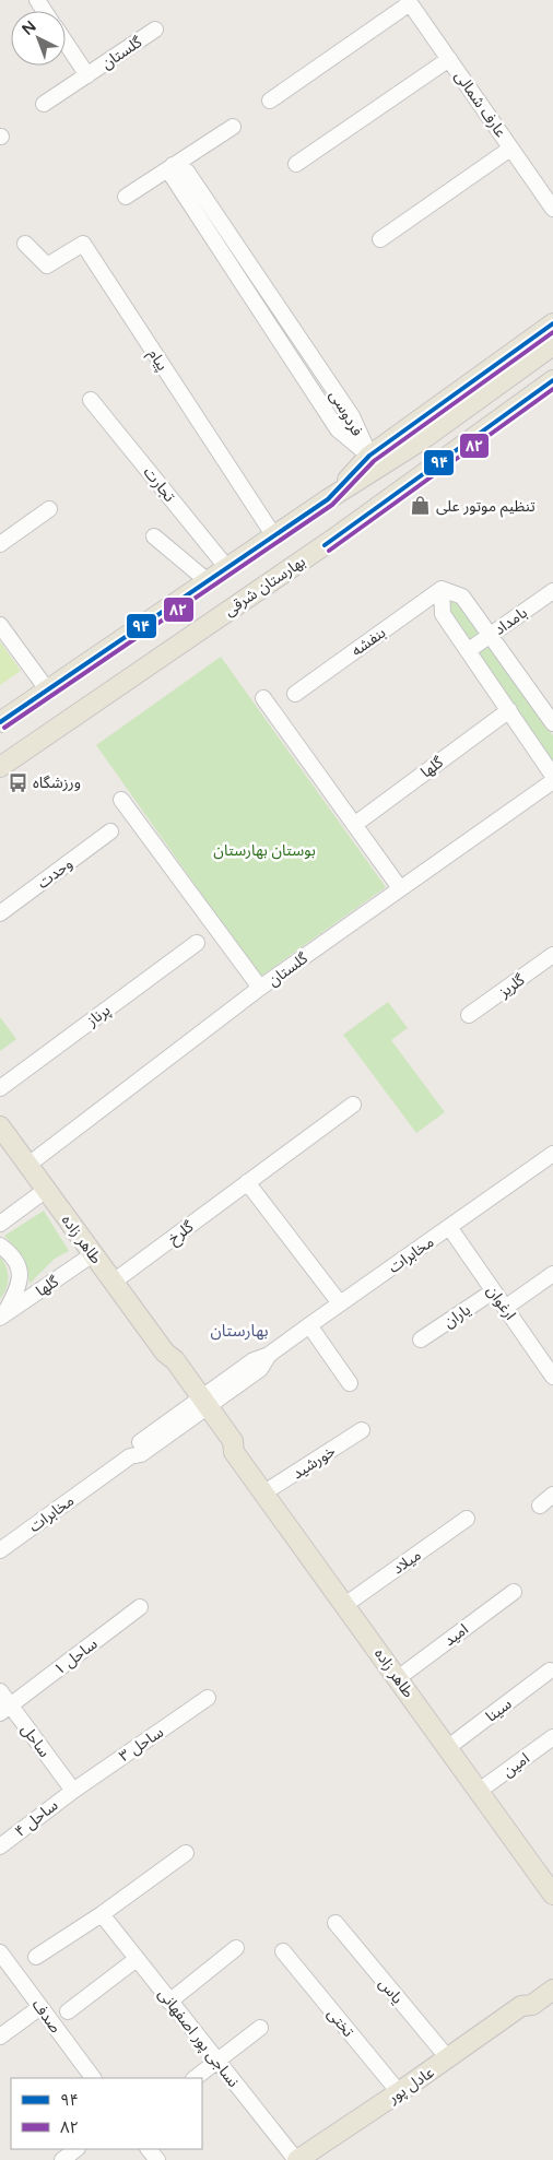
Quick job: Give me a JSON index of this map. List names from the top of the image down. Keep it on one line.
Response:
{"streets":{"main road":["بهارستان شرقی","طاهر زاده","عادل پور"],"street":["گلستان","عارف شمالی","پیام","فردوسی","تجارت","بامداد","بنفشه","گلها","وحدت","گلریز","پرناز","گلرخ","مخابرات","ارغوان","یاران","خورشید","میلاد","امید","ساحل ۱","سینا","ساحل","ساحل ۳","امین","ساحل ۴","یاس","صدف","تختی","نساجی پور اصفهانی"]},"crossings":[["گلستان","طاهر زاده"],["گلها","طاهر زاده"],["گلرخ","طاهر زاده"],["طاهر زاده","مخابرات"],["طاهر زاده","خورشید"],["طاهر زاده","میلاد"],["طاهر زاده","امید"],["طاهر زاده","سینا"],["طاهر زاده","امین"],["مخابرات","ارغوان"],["ارغوان","یاران"],["ساحل ۱","ساحل"],["ساحل","ساحل ۳"],["ساحل","ساحل ۴"],["ساحل ۳","ساحل ۴"],["یاس","عادل پور"],["تختی","عادل پور"],["نساجی پور اصفهانی","عادل پور"]],"districts":["بهارستان"],"parks":["بوستان بهارستان"],"places":{"shop":["تنظیم موتور علی"],"bus stop":["ورزشگاه"]},"lines":["transit line ۹۴","transit line ۸۲"],"legend":["۹۴","۸۲"],"north":"top left"}
